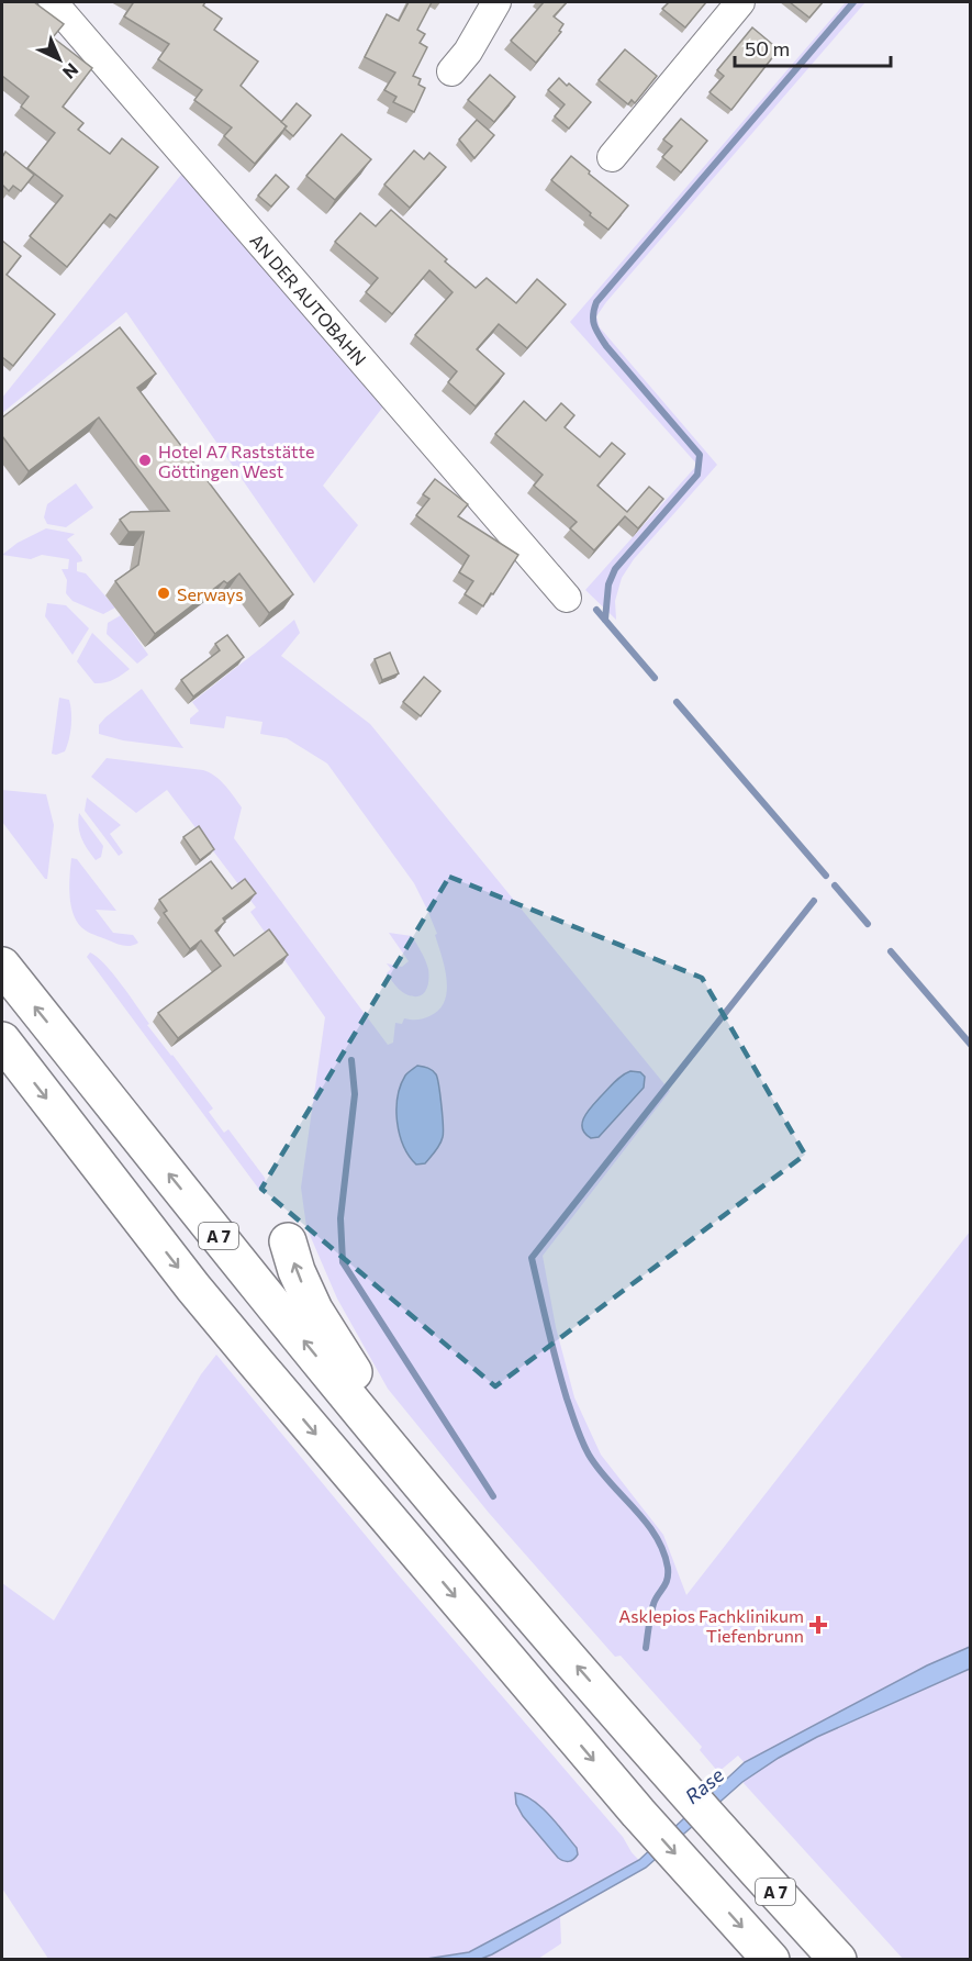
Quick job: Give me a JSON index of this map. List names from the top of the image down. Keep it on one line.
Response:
{"streets":{"highway":["A 7"],"street":["AN DER AUTOBAHN"]},"water":["Rase"],"places":{"other":["Hotel A7 Raststätte Göttingen West","Serways"],"health":["Asklepios Fachklinikum Tiefenbrunn"]},"scale_bar":"50 m","north":"bottom right"}
